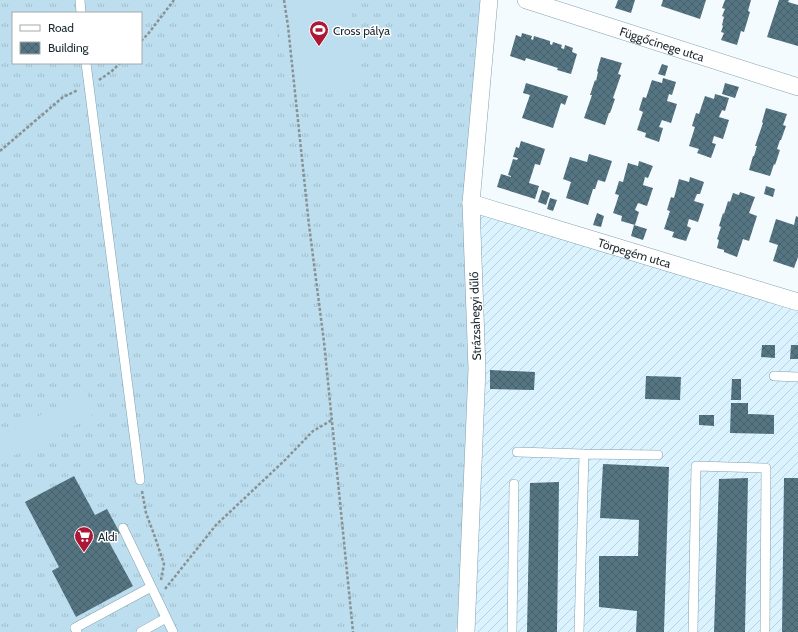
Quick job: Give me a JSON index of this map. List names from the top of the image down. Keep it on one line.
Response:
{"streets":{"street":["Függőcinege utca","Törpegém utca","Strázsahegyi dűlő"]},"crossings":[["Törpegém utca","Strázsahegyi dűlő"]],"places":{"sports":["Cross pálya"],"supermarket":["Aldi"]},"legend":["Road","Building"]}
